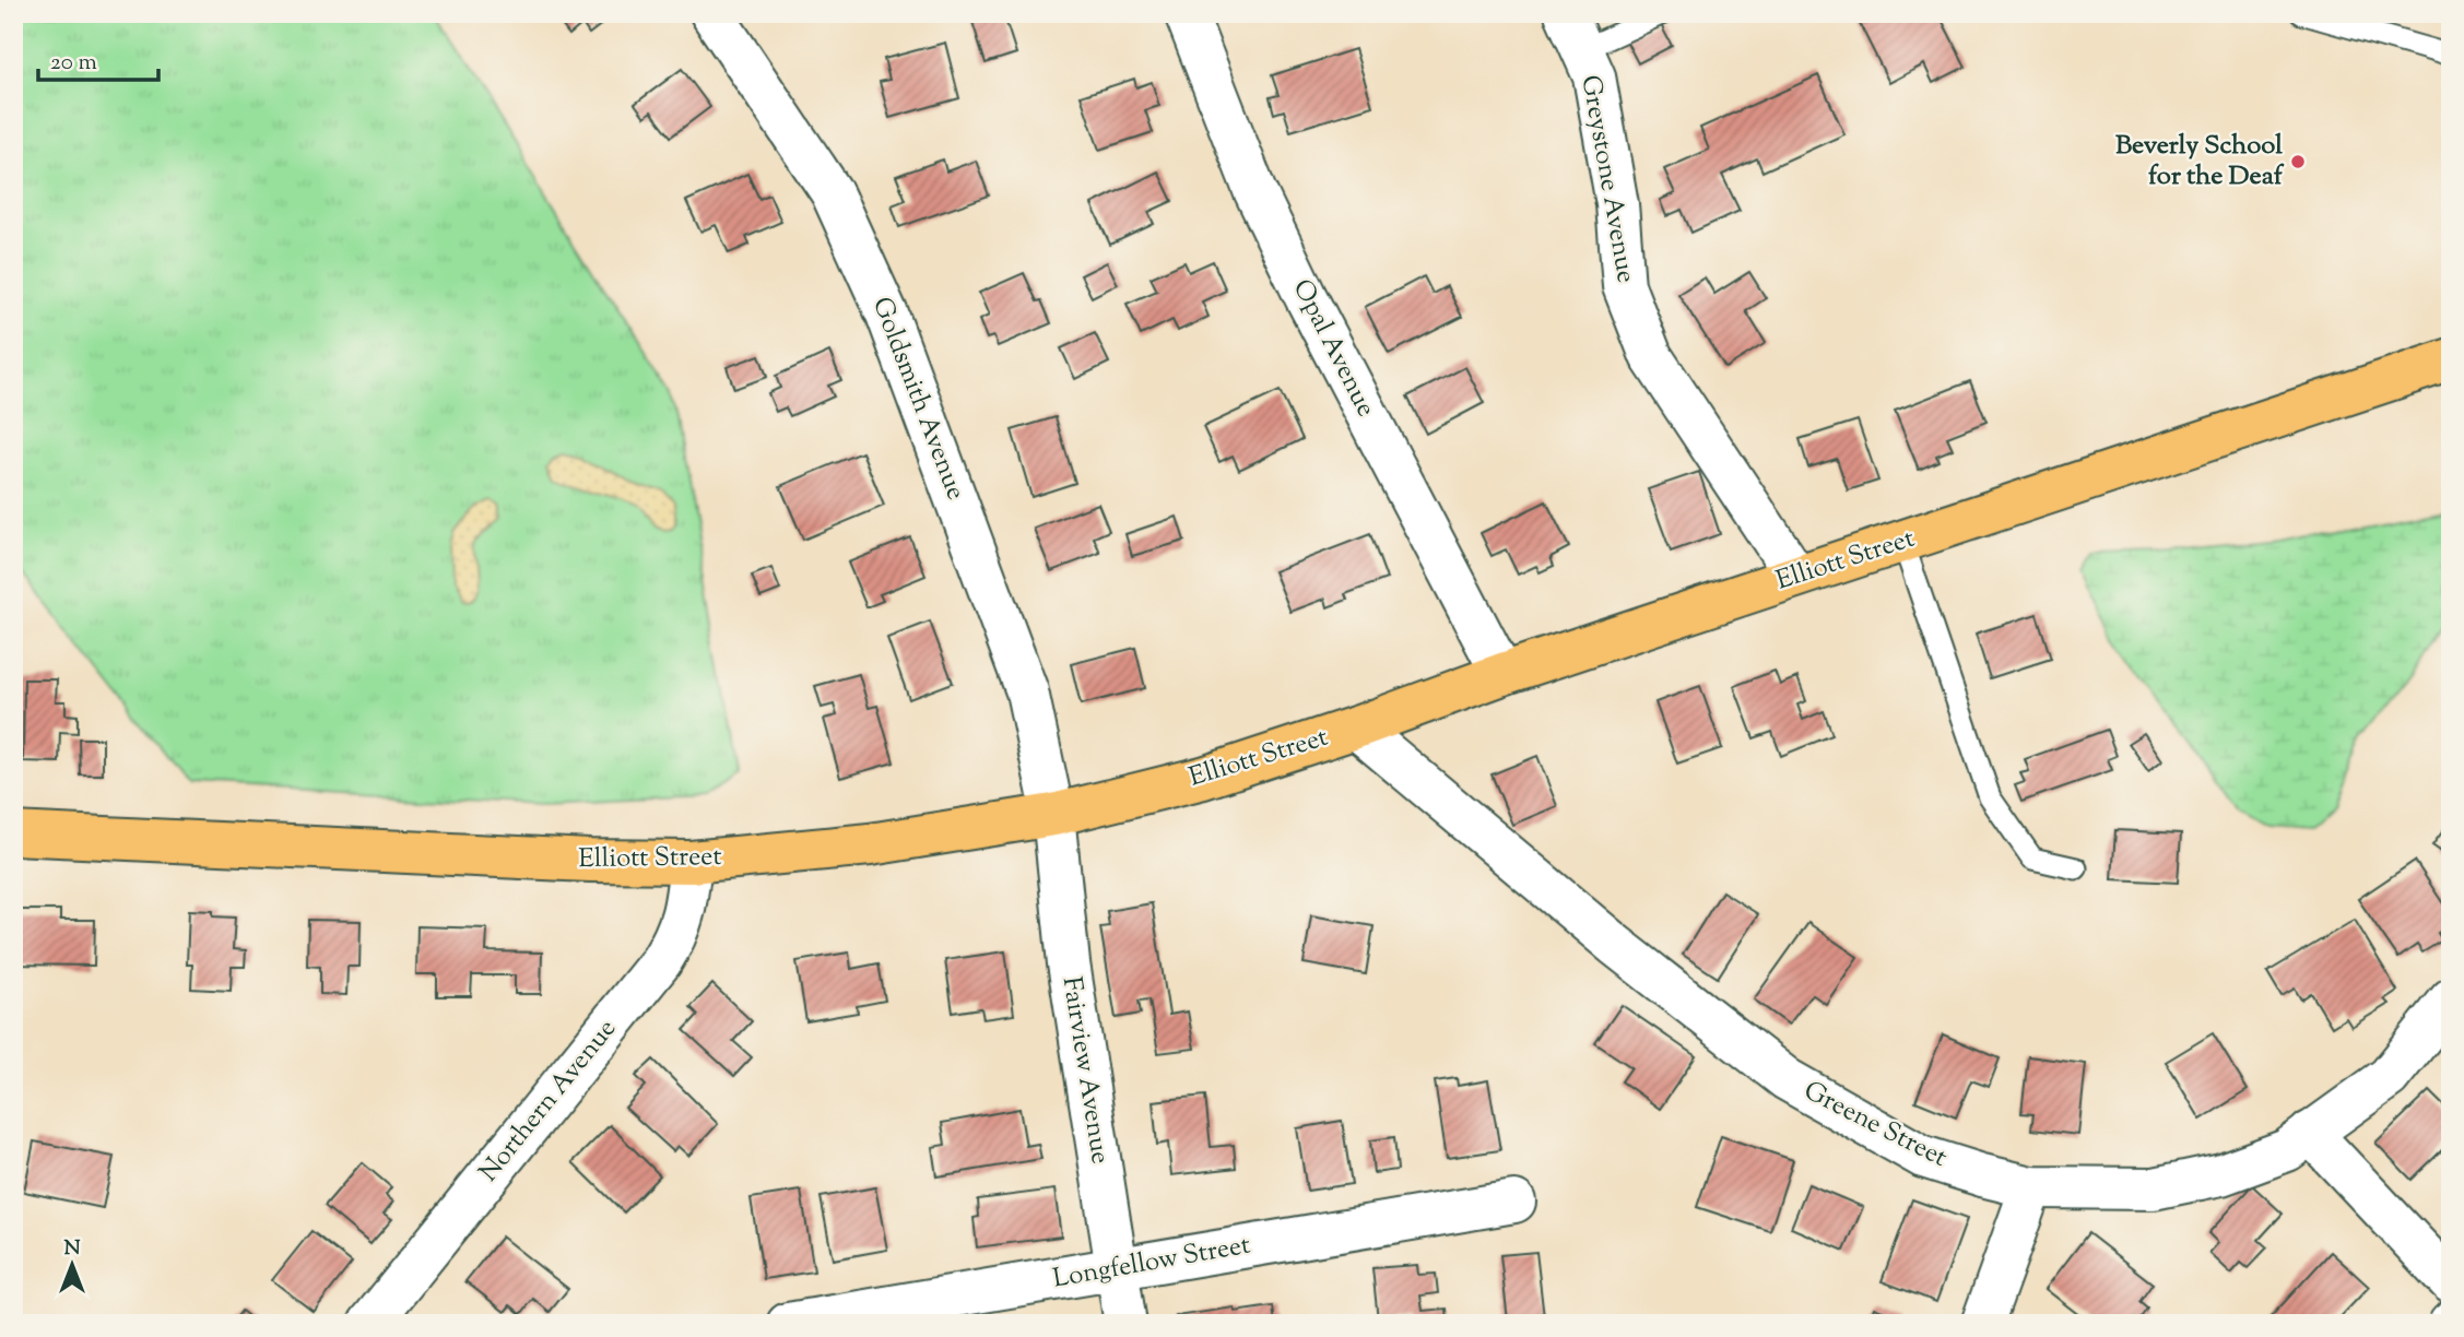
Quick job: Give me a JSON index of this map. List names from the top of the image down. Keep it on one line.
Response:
{"streets":{"main road":["Elliott Street"],"street":["Greystone Avenue","Opal Avenue","Goldsmith Avenue","Fairview Avenue","Northern Avenue","Greene Street","Longfellow Street"]},"crossings":[["Greystone Avenue","Elliott Street"],["Opal Avenue","Elliott Street"],["Goldsmith Avenue","Elliott Street"],["Goldsmith Avenue","Fairview Avenue"],["Elliott Street","Fairview Avenue"],["Elliott Street","Northern Avenue"],["Elliott Street","Greene Street"],["Fairview Avenue","Longfellow Street"]],"places":["Beverly School for the Deaf"],"scale_bar":"20 m","north":"top"}
